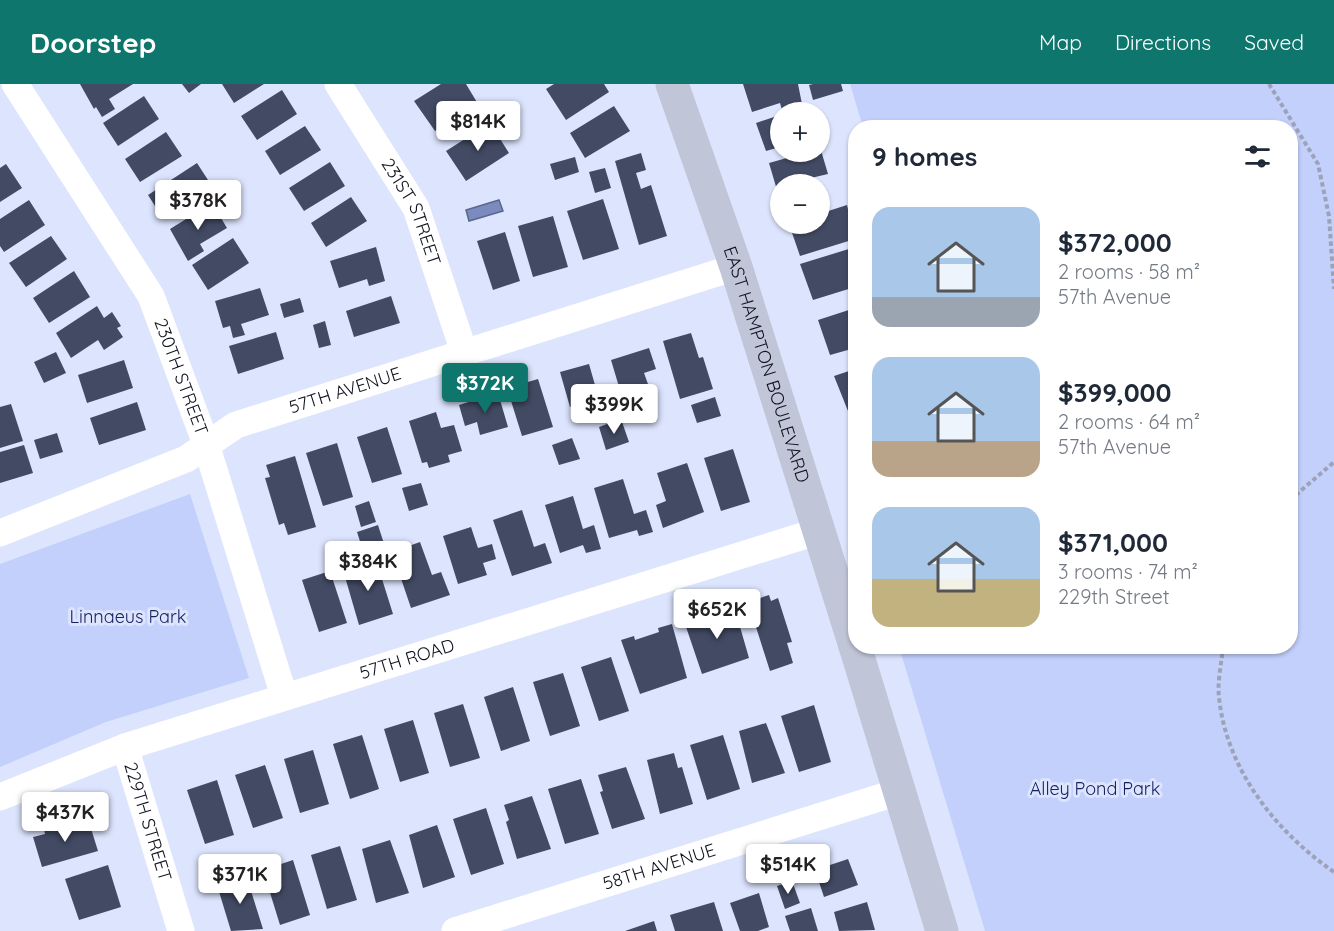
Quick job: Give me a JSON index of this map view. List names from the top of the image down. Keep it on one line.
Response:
{"streets":{"street":["231ST STREET","EAST HAMPTON BOULEVARD","230TH STREET","57TH AVENUE","57TH ROAD","229TH STREET","58TH AVENUE"]},"crossings":[["231ST STREET","57TH AVENUE"],["EAST HAMPTON BOULEVARD","57TH AVENUE"],["EAST HAMPTON BOULEVARD","57TH ROAD"],["EAST HAMPTON BOULEVARD","58TH AVENUE"],["230TH STREET","57TH AVENUE"],["230TH STREET","57TH ROAD"],["57TH ROAD","229TH STREET"]],"parks":["Linnaeus Park","Alley Pond Park"],"page":{"header":"Doorstep","nav":["Map","Directions","Saved"],"price":["$814K","$378K","$372K","$399K","$384K","$652K","$437K","$514K","$371K"],"map_buttons":["+","−"],"heading":"9 homes","list":[{"name":"$372,000","note":"2 rooms · 58 m² · 57th Avenue"},{"name":"$399,000","note":"2 rooms · 64 m² · 57th Avenue"},{"name":"$371,000","note":"3 rooms · 74 m² · 229th Street"}]}}
